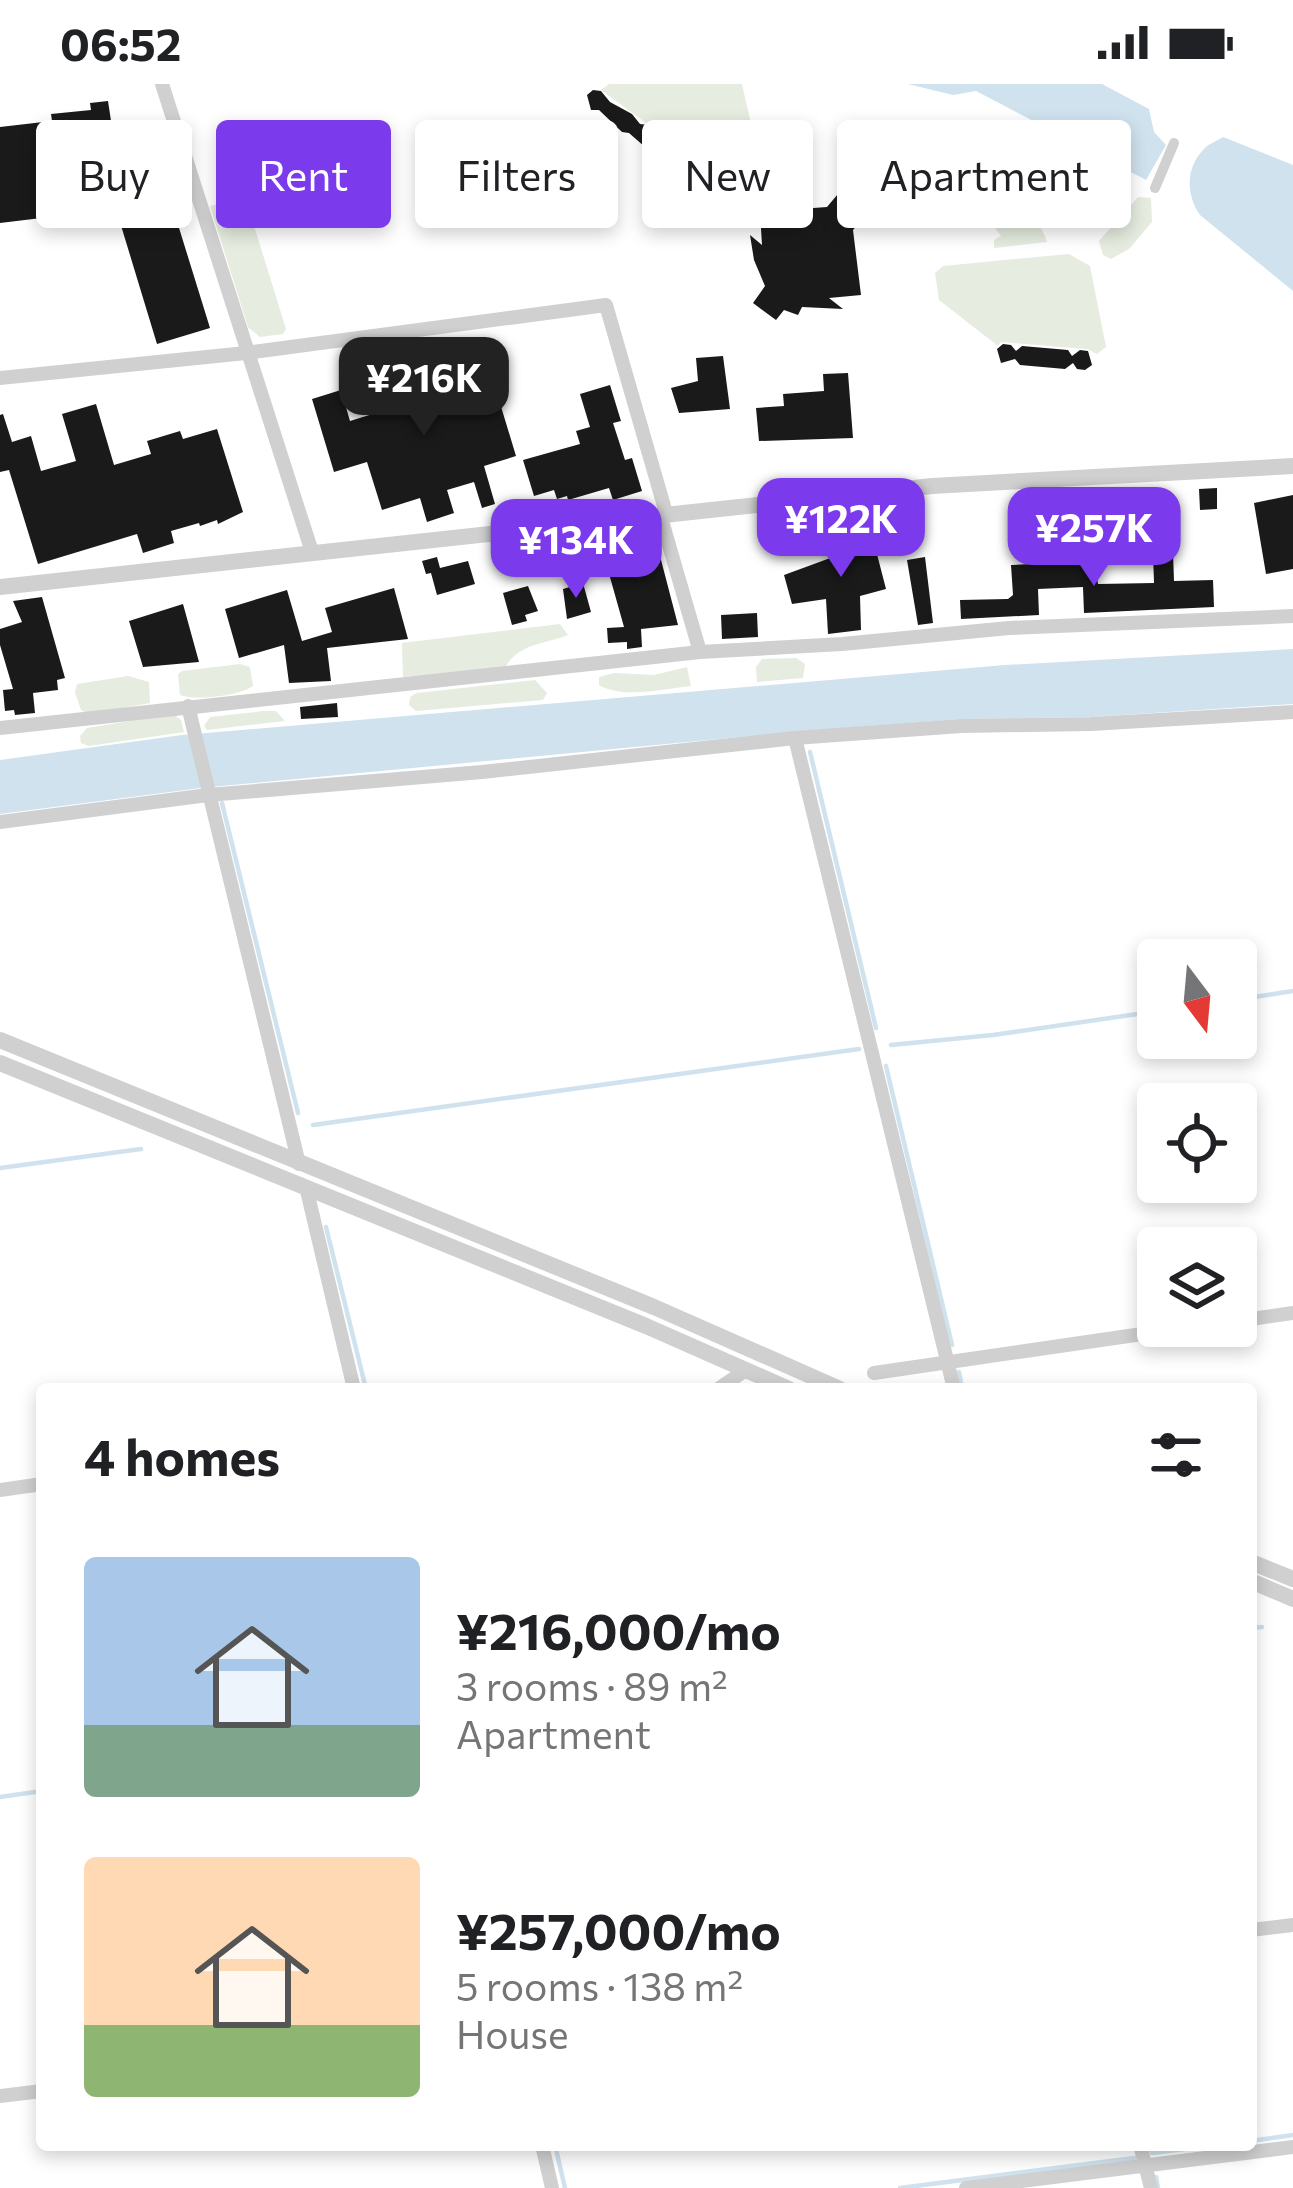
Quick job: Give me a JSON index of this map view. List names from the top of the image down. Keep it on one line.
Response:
{"north":"bottom","page":{"status":"06:52","chip":["Buy","Rent","Filters","New","Apartment"],"price":["¥216K","¥122K","¥257K","¥134K"],"heading":"4 homes","list":[{"name":"¥216,000/mo","note":"3 rooms · 89 m² · Apartment"},{"name":"¥257,000/mo","note":"5 rooms · 138 m² · House"}]}}
